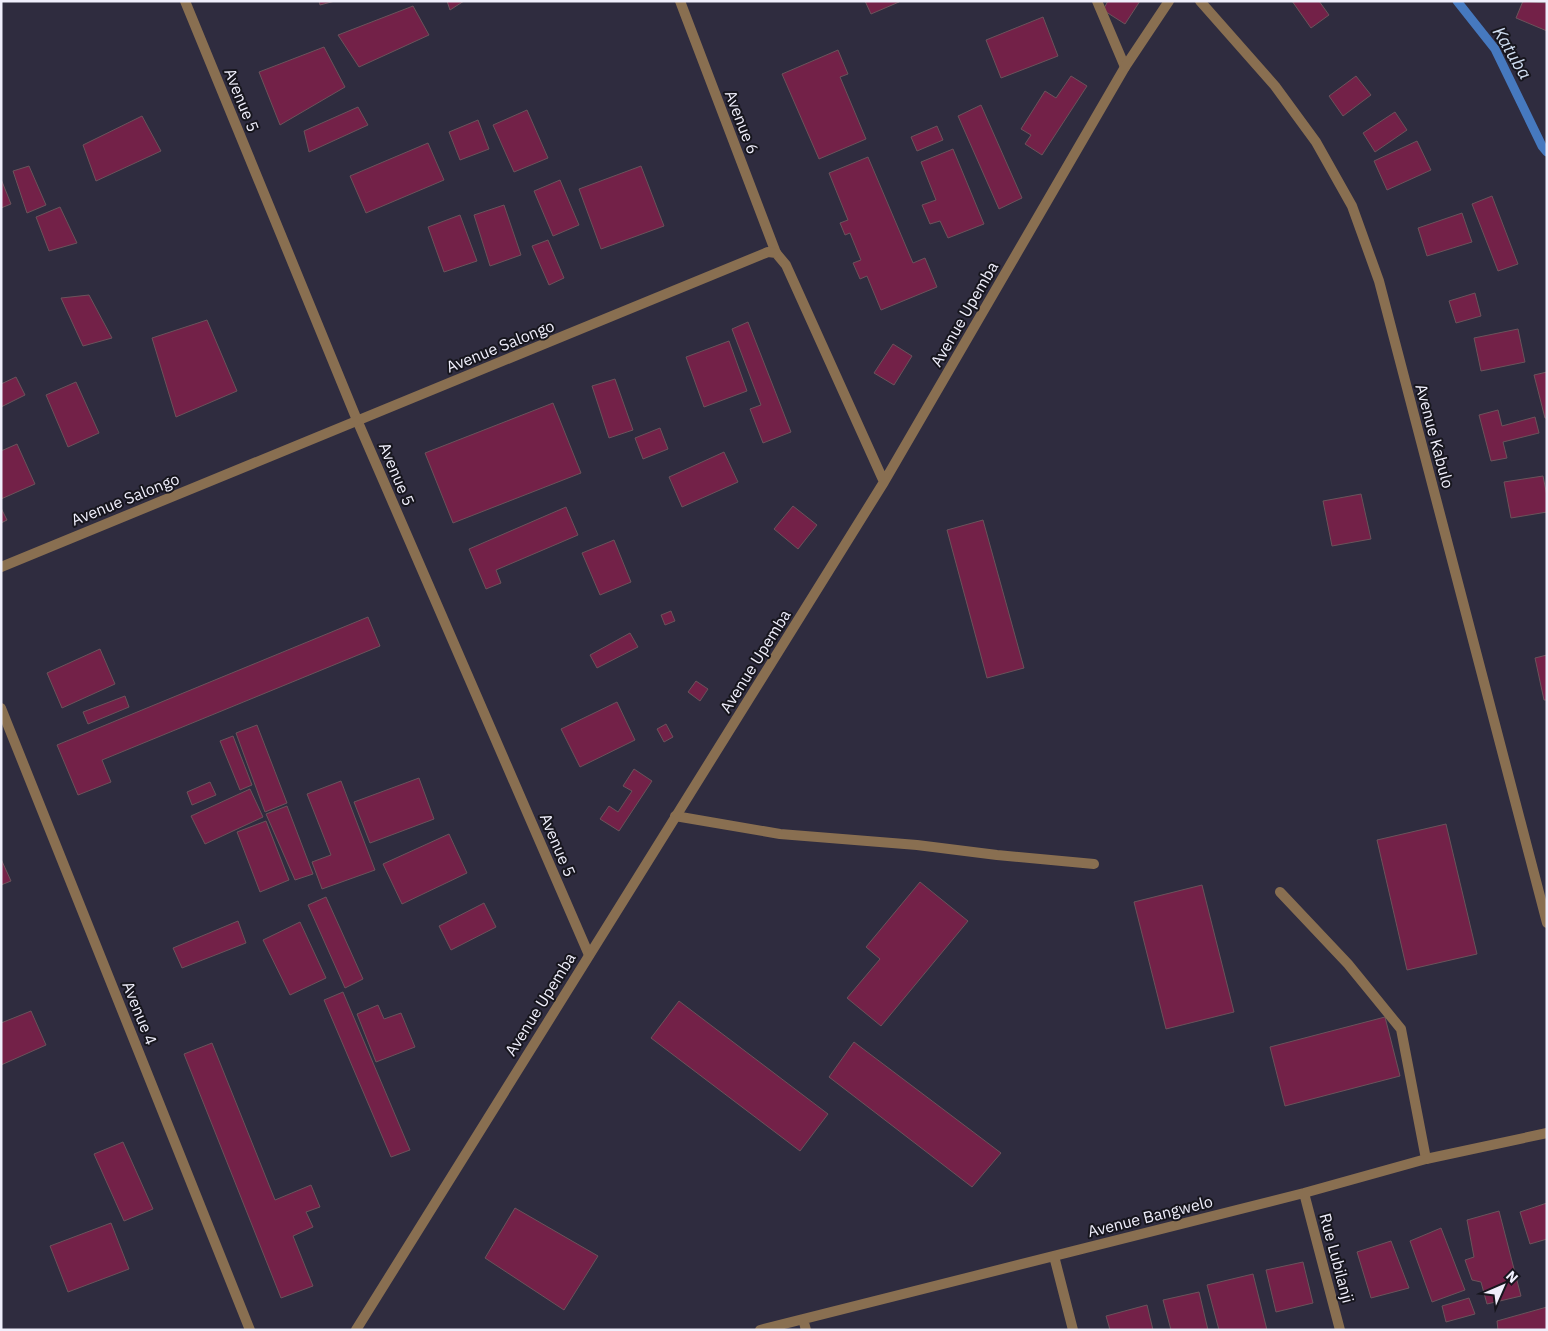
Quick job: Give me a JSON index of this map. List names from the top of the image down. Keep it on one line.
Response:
{"streets":{"street":["Avenue 5","Avenue 6","Avenue Upemba","Avenue Salongo","Avenue Kabulo","Avenue 4","Avenue Bangwelo","Rue Lubilanji"]},"crossings":[["Avenue 5","Avenue Upemba"],["Avenue 5","Avenue Salongo"],["Avenue 6","Avenue Salongo"],["Avenue Bangwelo","Rue Lubilanji"]],"water":["Katuba"],"north":"top right"}
